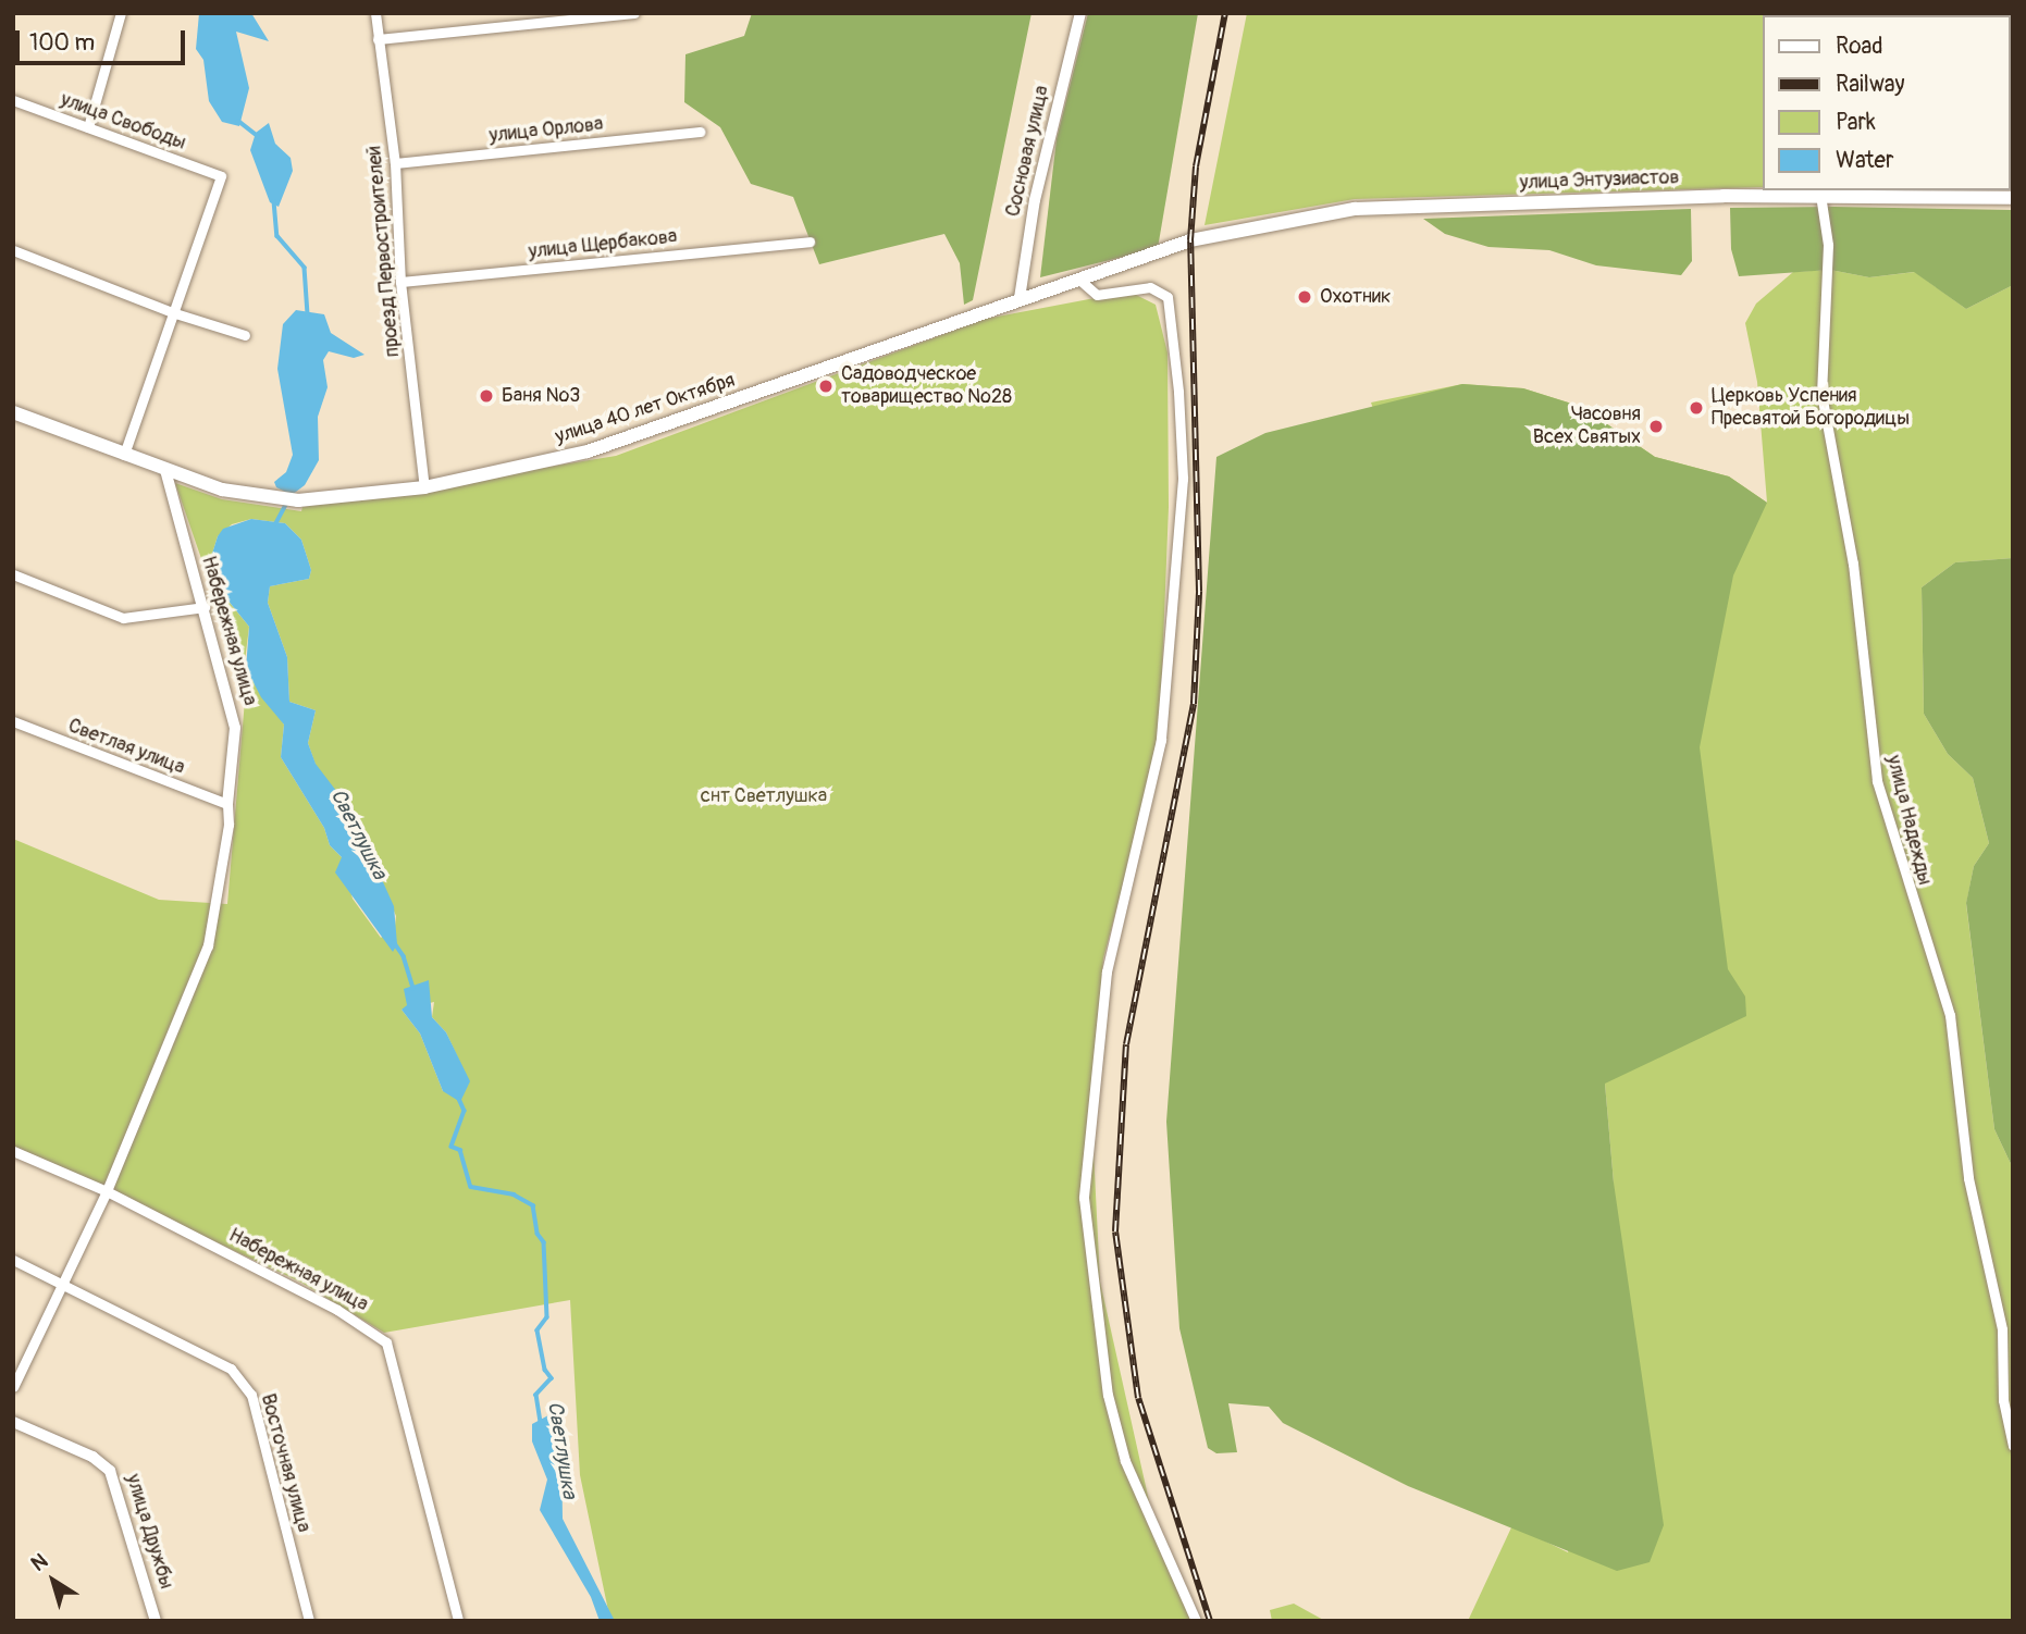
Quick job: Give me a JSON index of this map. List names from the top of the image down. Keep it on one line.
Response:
{"streets":{"main road":["улица Энтузиастов","улица 40 лет Октября"],"street":["улица Свободы","улица Орлова","Сосновая улица","улица Щербакова","проезд Первостроителей","Набережная улица","Светлая улица","улица Надежды","Восточная улица","улица Дружбы"]},"crossings":[["улица Орлова","проезд Первостроителей"],["Сосновая улица","улица 40 лет Октября"],["улица Энтузиастов","улица 40 лет Октября"],["улица Энтузиастов","улица Надежды"],["улица Щербакова","проезд Первостроителей"],["проезд Первостроителей","улица 40 лет Октября"],["улица 40 лет Октября","Набережная улица"],["Набережная улица","Светлая улица"]],"water":["Светлушка"],"parks":["снт Светлушка"],"places":["Охотник","Садоводческое товарищество №28","Баня №3","Церковь Успения Пресвятой Богородицы","Часовня Всех Святых"],"legend":["Road","Railway","Park","Water"],"scale_bar":"100 m","north":"top left"}
